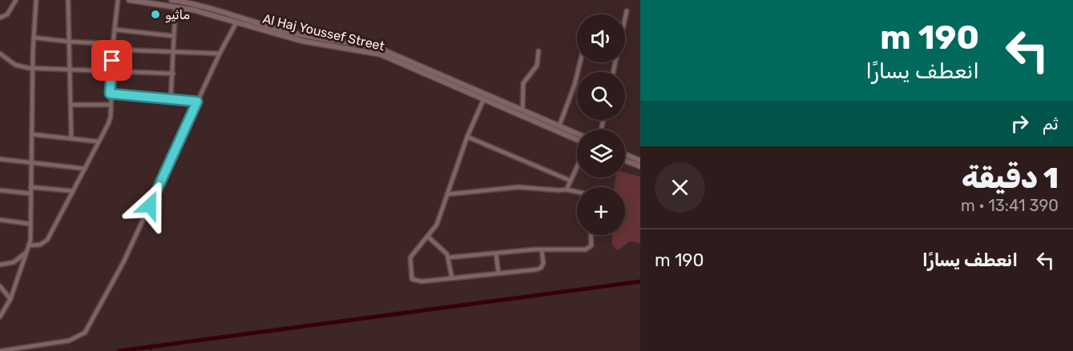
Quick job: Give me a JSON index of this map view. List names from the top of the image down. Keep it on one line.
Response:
{"streets":{"main road":["Al Haj Youssef Street"]},"places":["ماثيو"],"page":{"turn":["190 m","انعطف يسارًا"],"map_buttons":"+","then":"ثم","heading":["1 دقيقة","390 m · 13:41"],"list":[{"name":"انعطف يسارًا","value":"190 m"}]}}
